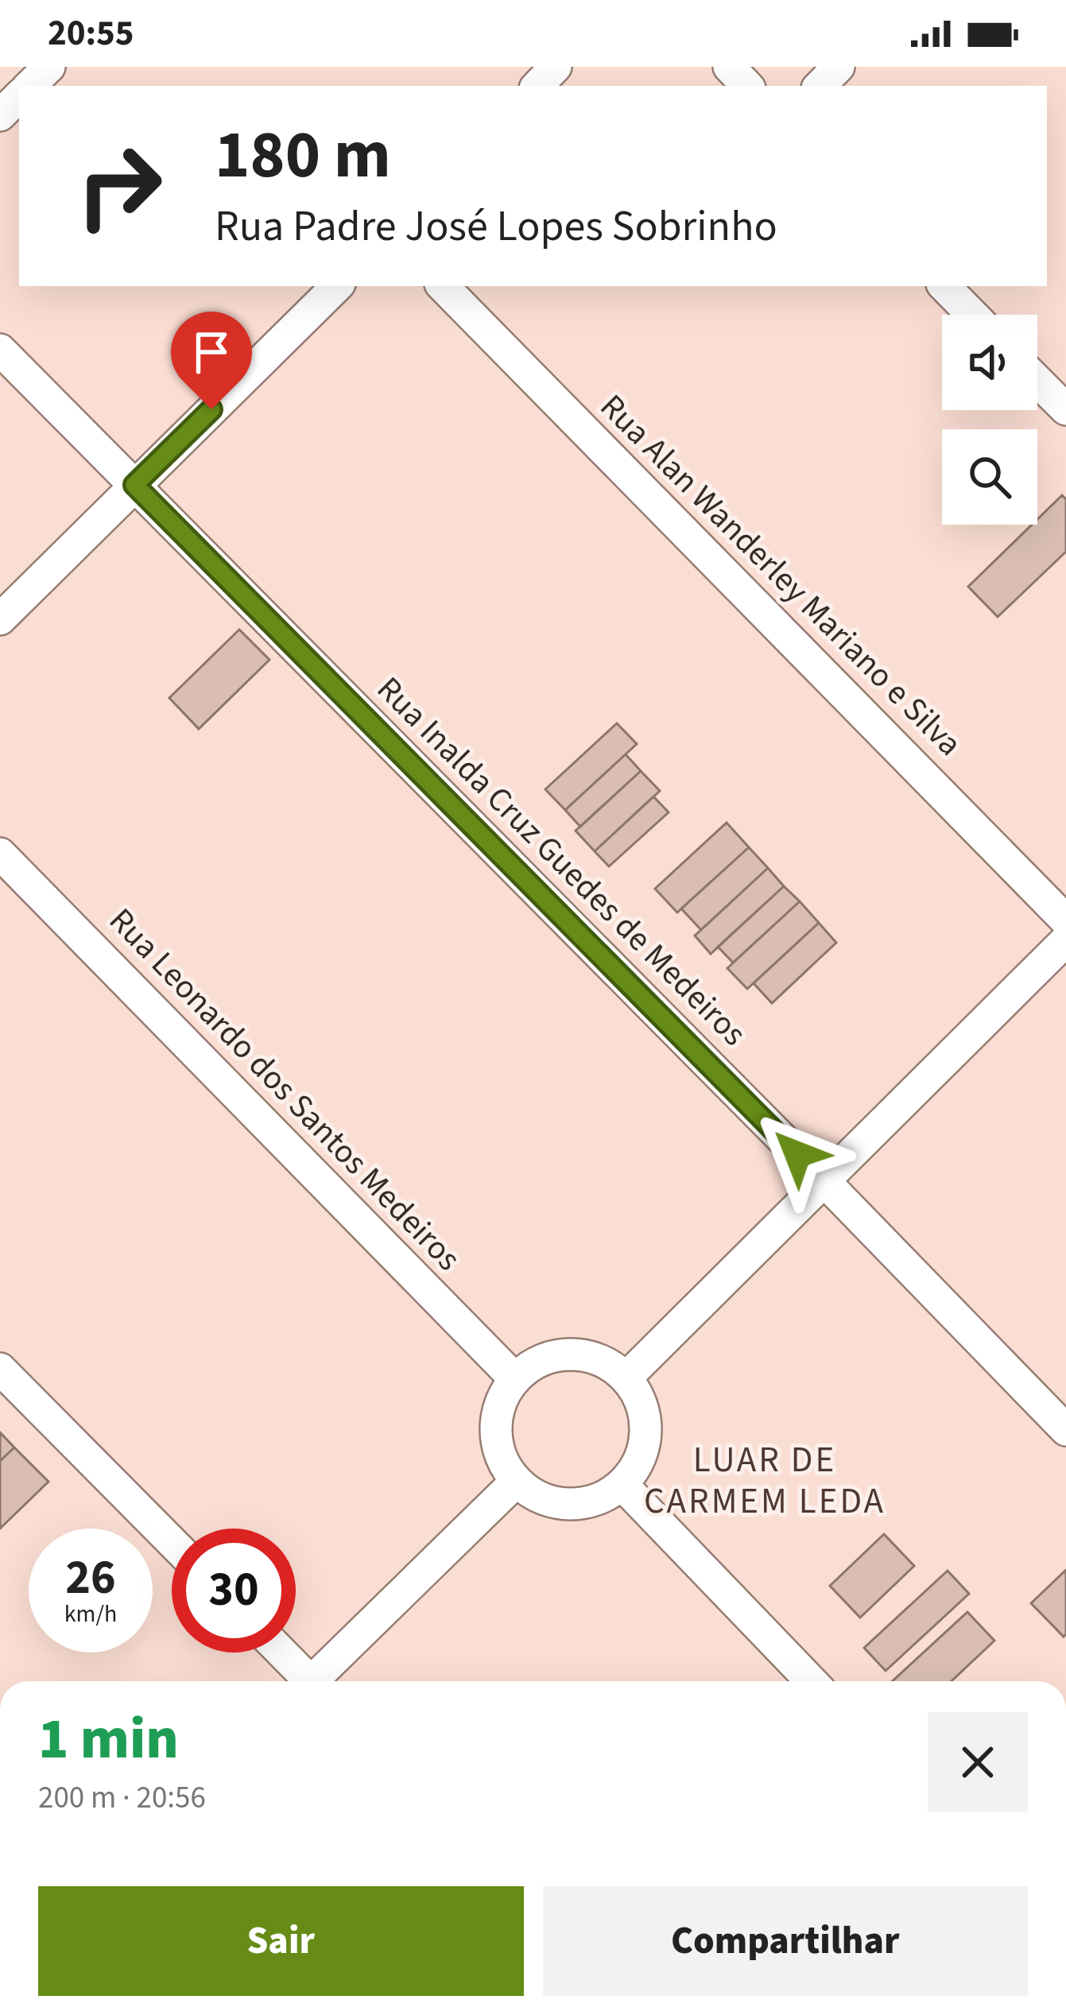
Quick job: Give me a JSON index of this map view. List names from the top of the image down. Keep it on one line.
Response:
{"streets":{"street":["Rua Alan Wanderley Mariano e Silva","Rua Inalda Cruz Guedes de Medeiros","Rua Leonardo dos Santos Medeiros"]},"districts":["LUAR DE CARMEM LEDA"],"page":{"status":"20:55","turn":["180 m","Rua Padre José Lopes Sobrinho"],"speed":"26 km/h","limit":"30","heading":["1 min","200 m · 20:56"],"buttons":["Sair","Compartilhar"]}}
